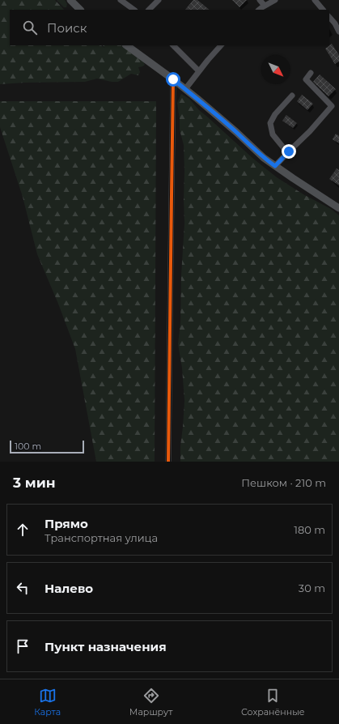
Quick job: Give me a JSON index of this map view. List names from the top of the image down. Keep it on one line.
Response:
{"scale_bar":"100 m","north":"bottom right","page":{"search":"Поиск","scale":"100 m","heading":["3 мин","Пешком · 210 m"],"list":[["Прямо","Транспортная улица","180 m"],["Налево","30 m"],"Пункт назначения"],"nav":["Карта","Маршрут","Сохранённые"]}}
